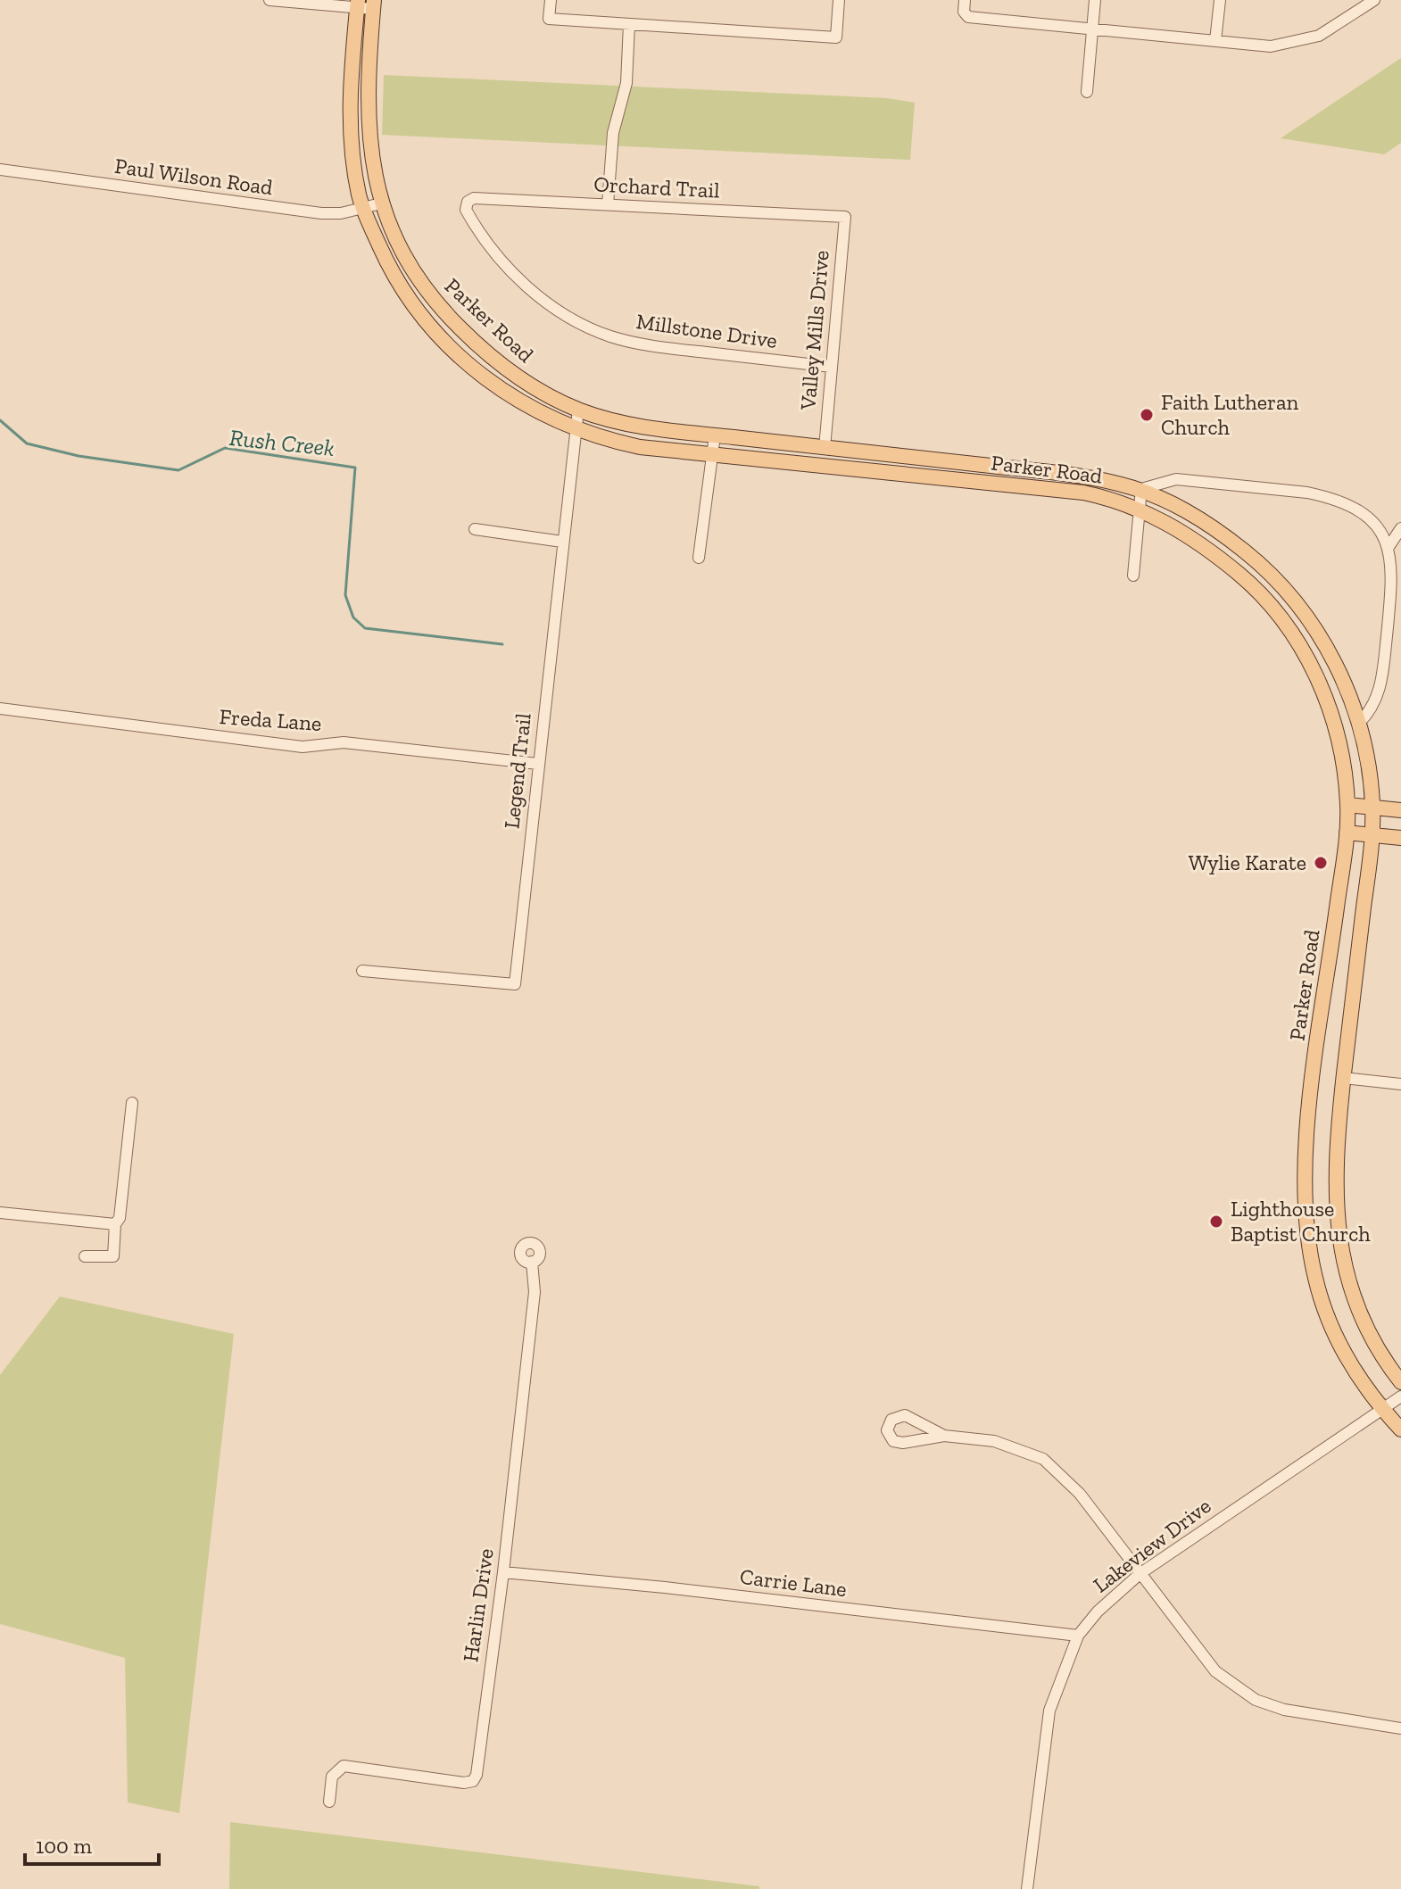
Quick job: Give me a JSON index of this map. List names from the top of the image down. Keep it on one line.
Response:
{"streets":{"main road":["Parker Road"],"street":["Paul Wilson Road","Orchard Trail","Valley Mills Drive","Millstone Drive","Freda Lane","Legend Trail","Lakeview Drive","Carrie Lane","Harlin Drive"]},"crossings":[["Paul Wilson Road","Parker Road"],["Orchard Trail","Valley Mills Drive"],["Orchard Trail","Millstone Drive"],["Parker Road","Valley Mills Drive"],["Parker Road","Legend Trail"],["Parker Road","Lakeview Drive"],["Valley Mills Drive","Millstone Drive"],["Freda Lane","Legend Trail"],["Lakeview Drive","Carrie Lane"],["Carrie Lane","Harlin Drive"]],"water":["Rush Creek"],"places":["Faith Lutheran Church","Wylie Karate","Lighthouse Baptist Church"],"scale_bar":"100 m"}
